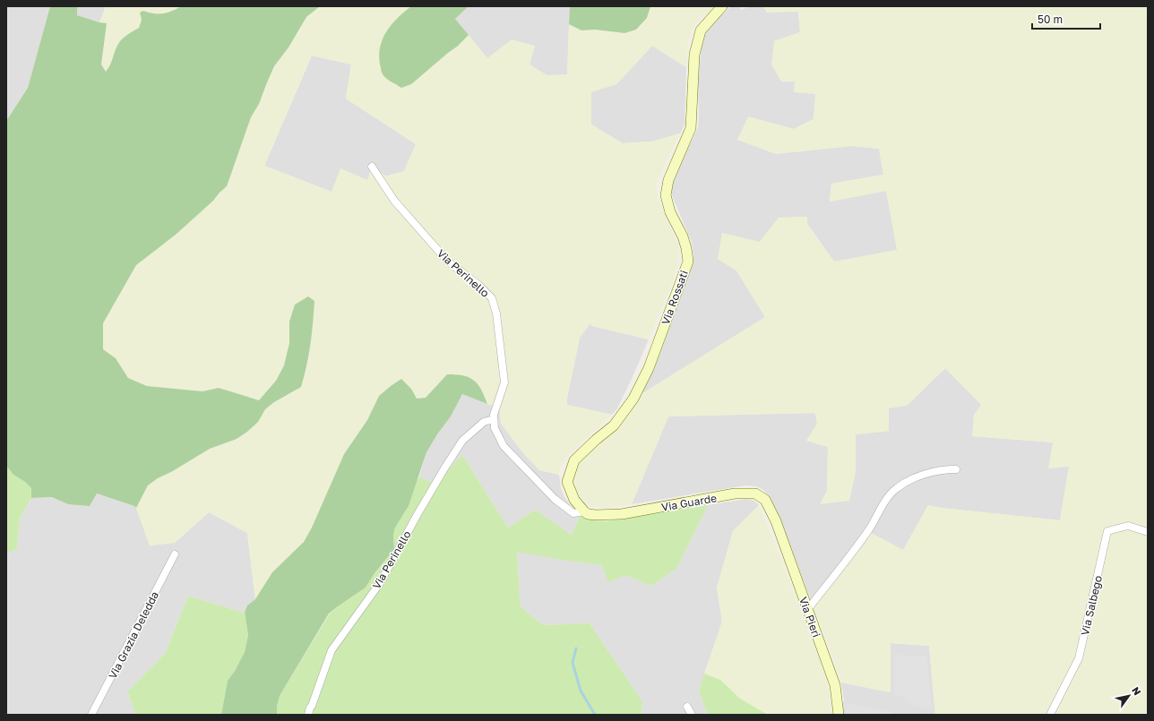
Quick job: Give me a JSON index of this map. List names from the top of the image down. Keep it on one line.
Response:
{"streets":{"street":["Via Perinello","Via Rossati","Via Guarde","Via Salbego","Via Pieri","Via Grazia Deledda"]},"crossings":[["Via Perinello","Via Rossati"],["Via Perinello","Via Guarde"],["Via Rossati","Via Guarde"],["Via Guarde","Via Pieri"]],"scale_bar":"50 m","north":"top right"}
